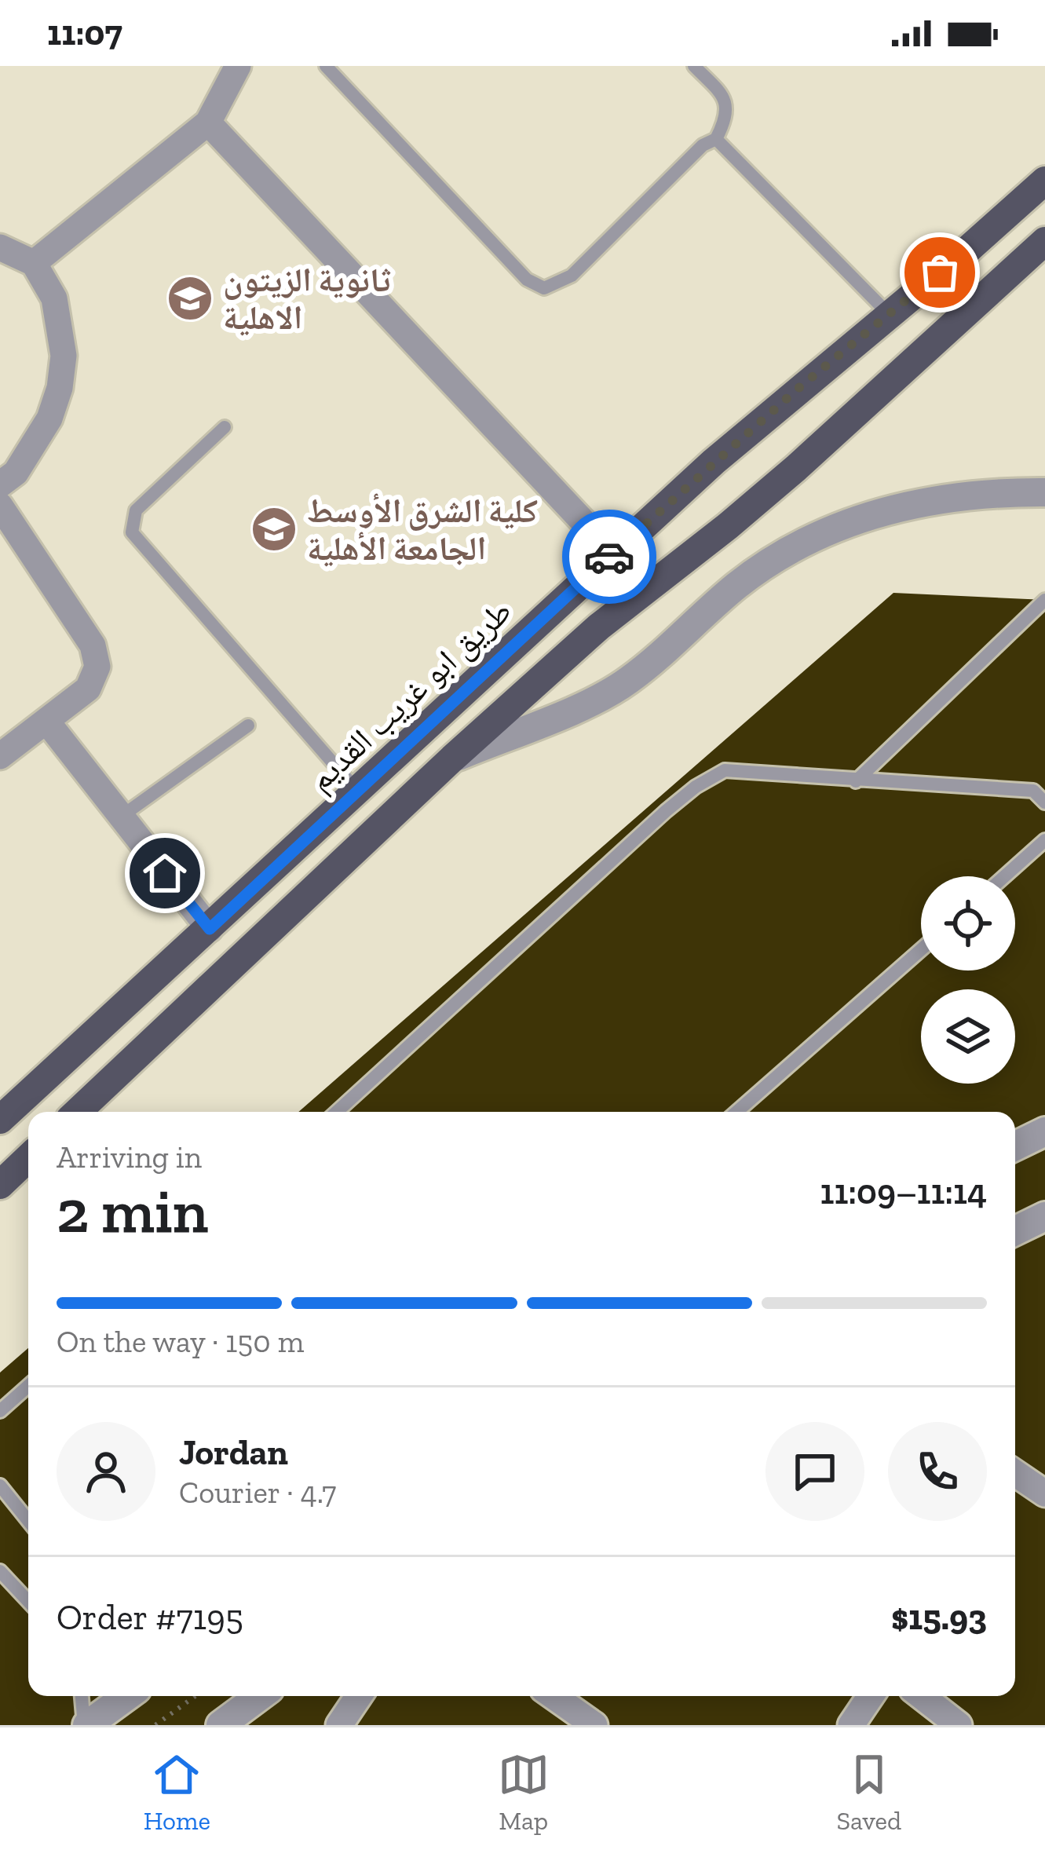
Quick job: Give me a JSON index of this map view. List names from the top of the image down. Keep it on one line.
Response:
{"streets":{"highway":["طريق ابو غريب القديم"]},"places":{"school or university":["ثانوية الزيتون الاهلية","كلية الشرق الأوسط الجامعة الأهلية"]},"page":{"status":"11:07","heading":["2 min","Arriving in","11:09–11:14"],"panel":["Jordan","Courier · 4.7","Order #7195","$15.93"],"bar":"On the way · 150 m","tabs":["Home","Map","Saved"]}}
